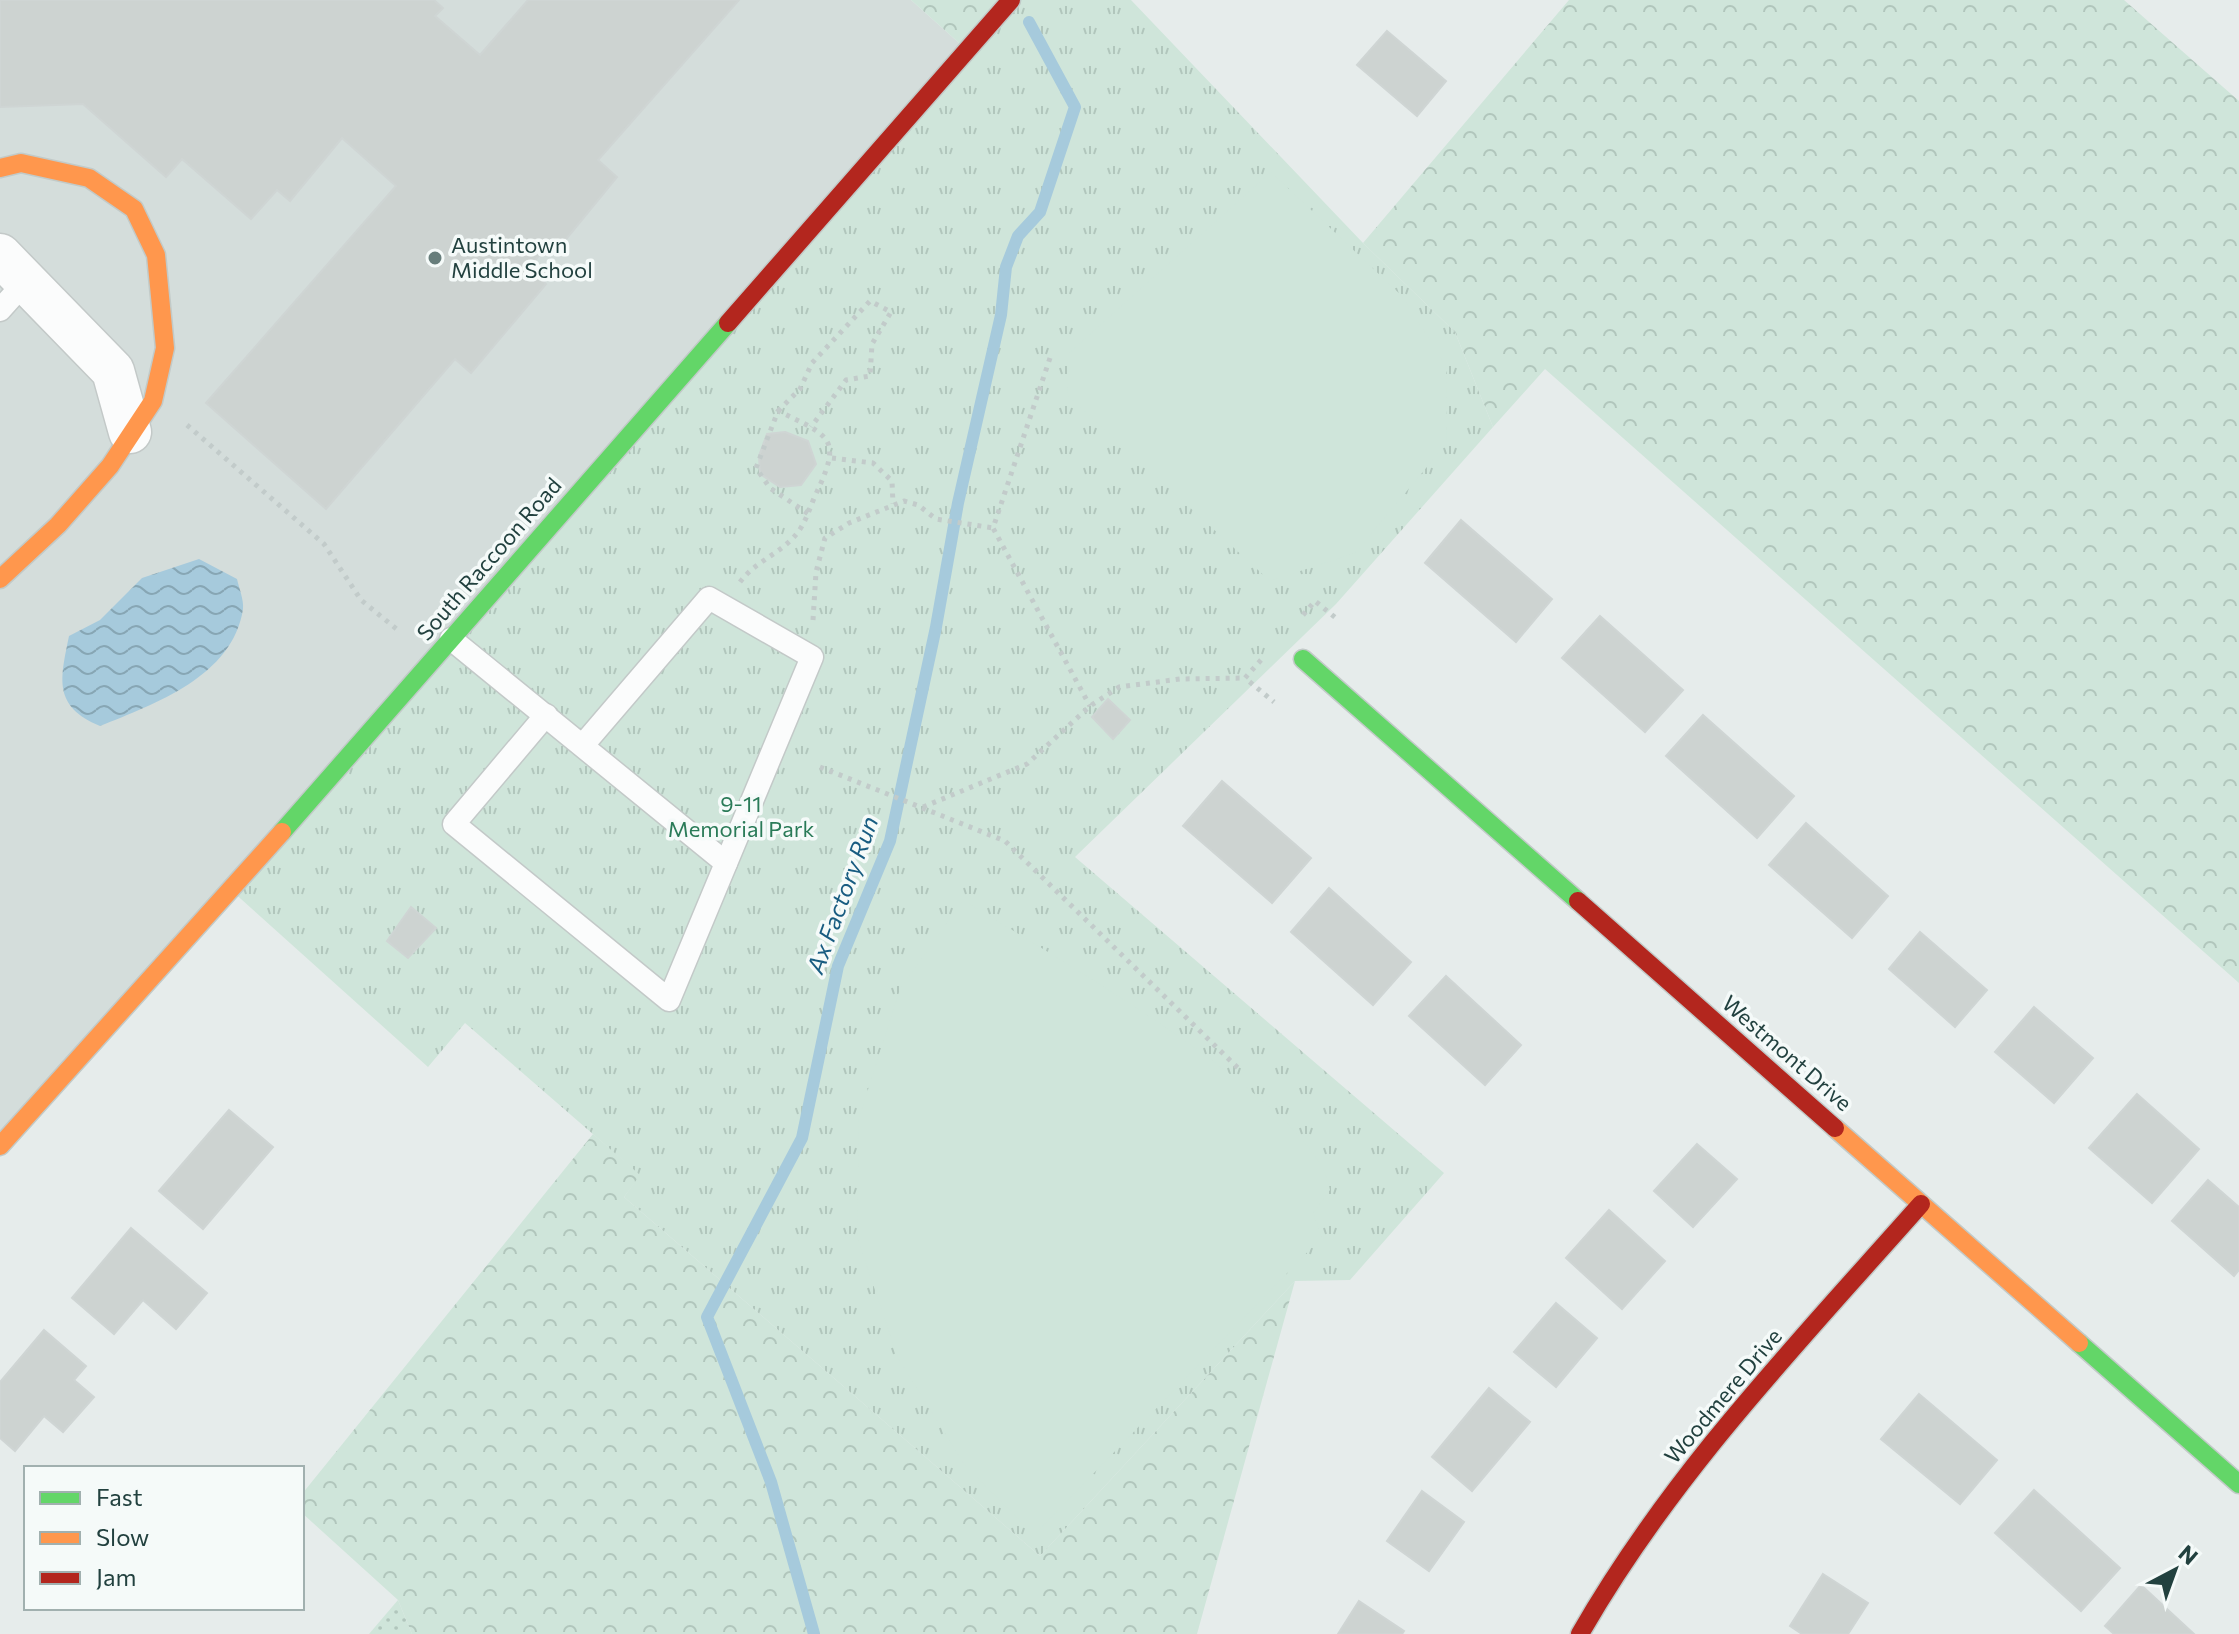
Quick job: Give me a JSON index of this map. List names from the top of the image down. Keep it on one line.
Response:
{"streets":{"street":["South Raccoon Road","Westmont Drive","Woodmere Drive"]},"crossings":[["Westmont Drive","Woodmere Drive"]],"water":["Ax Factory Run"],"parks":["9-11 Memorial Park"],"places":["Austintown Middle School"],"legend":["Fast","Slow","Jam"],"north":"top right"}
